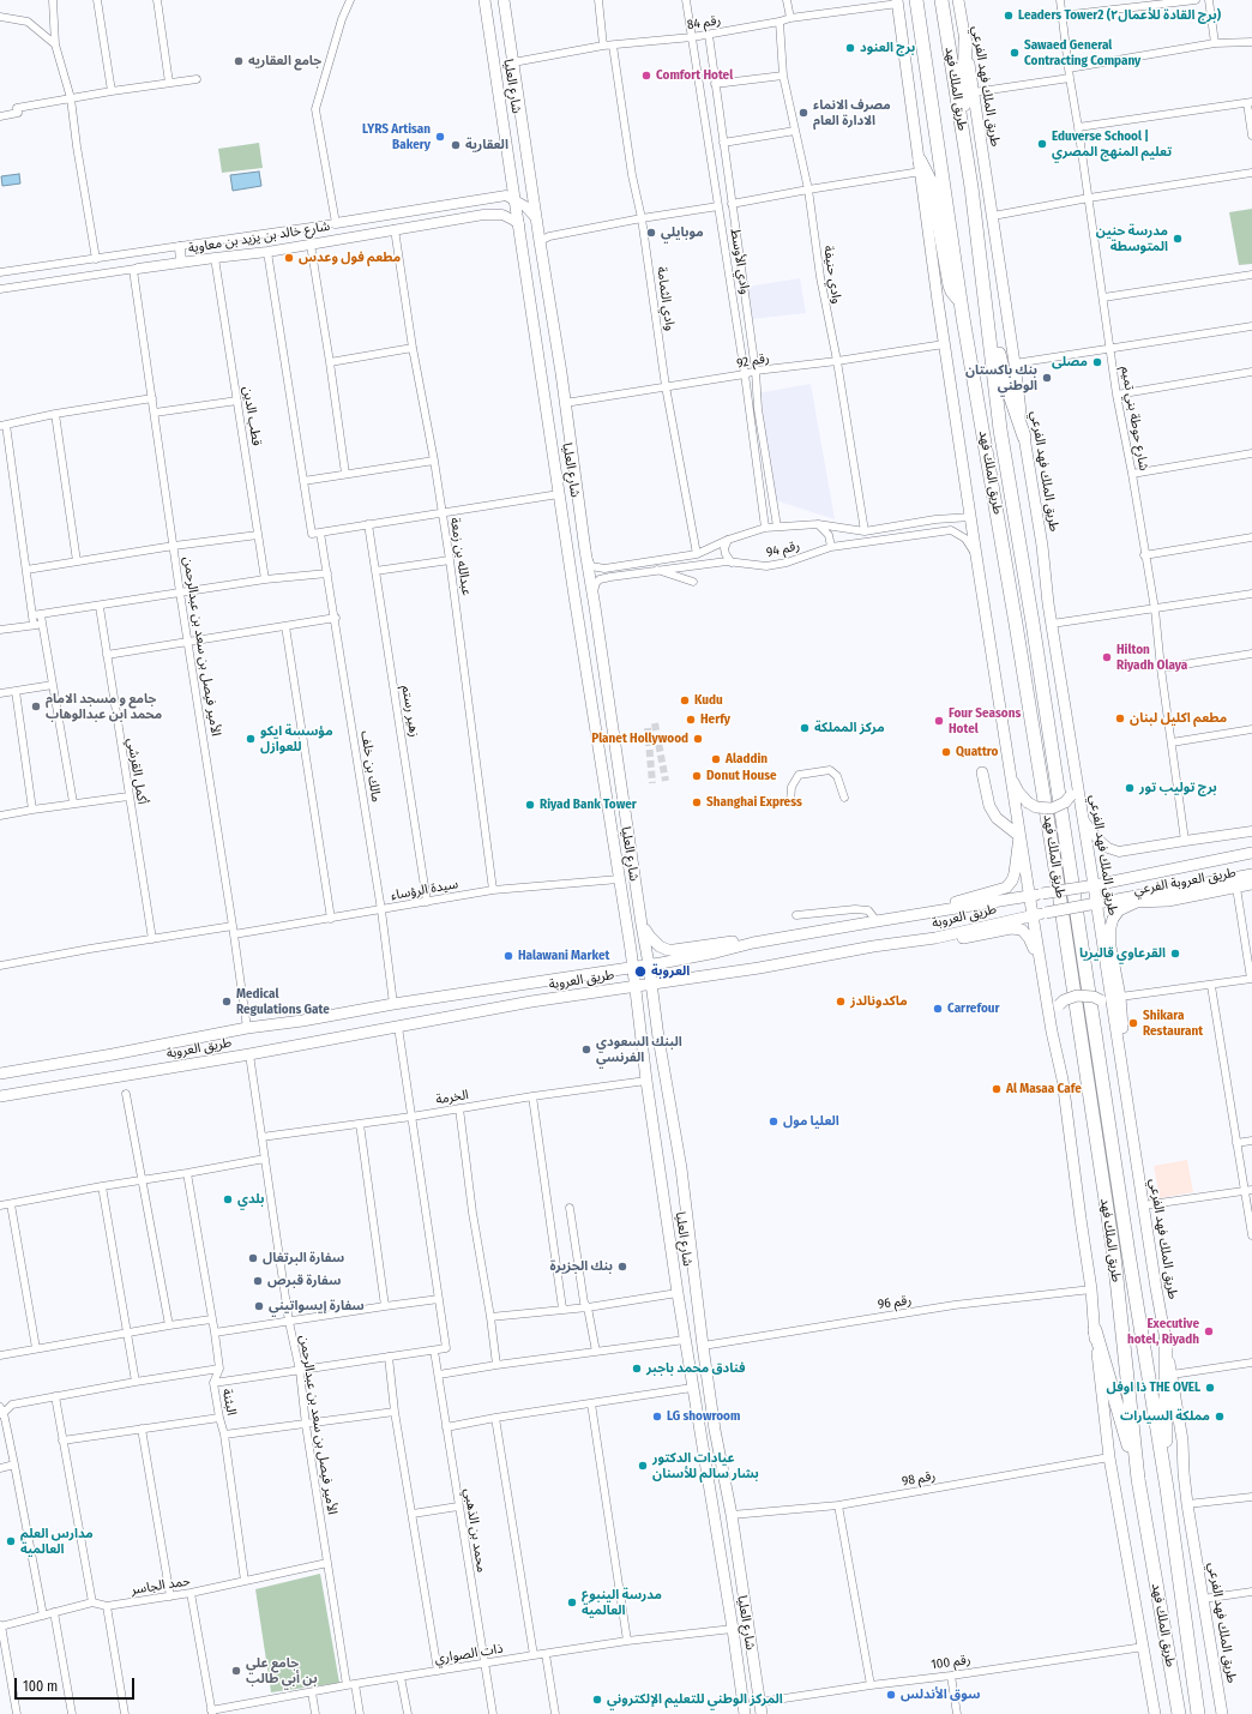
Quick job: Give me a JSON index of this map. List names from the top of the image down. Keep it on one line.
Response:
{"streets":{"highway":["طريق الملك فهد"],"main road":["شارع العليا","طريق الملك فهد الفرعي","شارع خالد بن يزيد بن معاوية","طريق العروبة الفرعي","طريق العروبة"],"street":["رقم 84","وادي الأوسط","وادي حنيفة","وادي الثمامة","رقم 92","قطب الدين","شارع حوطة بني تميم","رقم 94","عبدالله بن زمعة","الأمير فيصل بن سعد بن عبدالرحمن","زهير رستم","مالك بن خلف","أكمل القرشي","سيدة الرؤساء","الخرمة","رقم 96","البثنة","رقم 98","محمد بن الذهبي","حمد الجاسر","ذات الصواري","رقم 100"]},"crossings":[["رقم 84","شارع العليا"],["رقم 84","وادي الأوسط"],["رقم 84","وادي حنيفة"],["رقم 84","وادي الثمامة"],["شارع العليا","شارع خالد بن يزيد بن معاوية"],["شارع العليا","رقم 92"],["شارع العليا","رقم 94"],["شارع العليا","سيدة الرؤساء"],["شارع العليا","طريق العروبة"],["شارع العليا","الخرمة"],["شارع العليا","رقم 96"],["شارع العليا","رقم 98"],["شارع العليا","ذات الصواري"],["شارع العليا","رقم 100"],["طريق الملك فهد الفرعي","طريق العروبة الفرعي"],["طريق الملك فهد الفرعي","طريق العروبة"],["شارع خالد بن يزيد بن معاوية","قطب الدين"],["شارع خالد بن يزيد بن معاوية","عبدالله بن زمعة"],["شارع خالد بن يزيد بن معاوية","الأمير فيصل بن سعد بن عبدالرحمن"],["وادي الأوسط","رقم 92"],["وادي الأوسط","رقم 94"],["وادي حنيفة","رقم 92"],["وادي حنيفة","رقم 94"],["وادي الثمامة","رقم 92"],["وادي الثمامة","رقم 94"],["عبدالله بن زمعة","سيدة الرؤساء"],["الأمير فيصل بن سعد بن عبدالرحمن","سيدة الرؤساء"],["الأمير فيصل بن سعد بن عبدالرحمن","طريق العروبة"],["الأمير فيصل بن سعد بن عبدالرحمن","الخرمة"],["الأمير فيصل بن سعد بن عبدالرحمن","حمد الجاسر"],["الأمير فيصل بن سعد بن عبدالرحمن","ذات الصواري"],["زهير رستم","سيدة الرؤساء"],["مالك بن خلف","سيدة الرؤساء"],["مالك بن خلف","طريق العروبة"],["البثنة","حمد الجاسر"],["محمد بن الذهبي","ذات الصواري"]],"places":["Leaders Tower2 (برج القادة للأعمال٢)","برج العنود","Sawaed General Contracting Company","جامع العقاريه","Comfort Hotel","مصرف الانماء الادارة العام","LYRS Artisan Bakery","Eduverse School | تعليم المنهج المصري","العقارية","موبايلي","مدرسة حنين المتوسطة","مطعم فول وعدس","مصلى","بنك باكستان الوطني","Hilton Riyadh Olaya","Kudu","جامع و مسجد الامام محمد ابن عبدالوهاب","مطعم اكليل لبنان","Herfy","Four Seasons Hotel","مركز المملكة","مؤسسة ايكو للعوازل","Planet Hollywood","Quattro","Aladdin","Donut House","برج توليب تور","Shanghai Express","Riyad Bank Tower","القرعاوي قاليريا","Halawani Market","العروبة","Medical Regulations Gate","ماكدونالدز","Carrefour","Shikara Restaurant","البنك السعودي الفرنسي","Al Masaa Cafe","العليا مول","بلدي","سفارة البرتغال","بنك الجزيرة","سفارة قبرص","سفارة إيسواتيني","Executive hotel, Riyadh","فنادق محمد باجبر","ذا اوفل THE OVEL","LG showroom","مملكة السيارات","عيادات الدكتور بشار سالم للأسنان","مدارس العلم العالمية","مدرسة الينبوع العالمية","جامع علي بن أبي طالب","سوق الأندلس","المركز الوطني للتعليم الإلكتروني"],"scale_bar":"100 m"}
